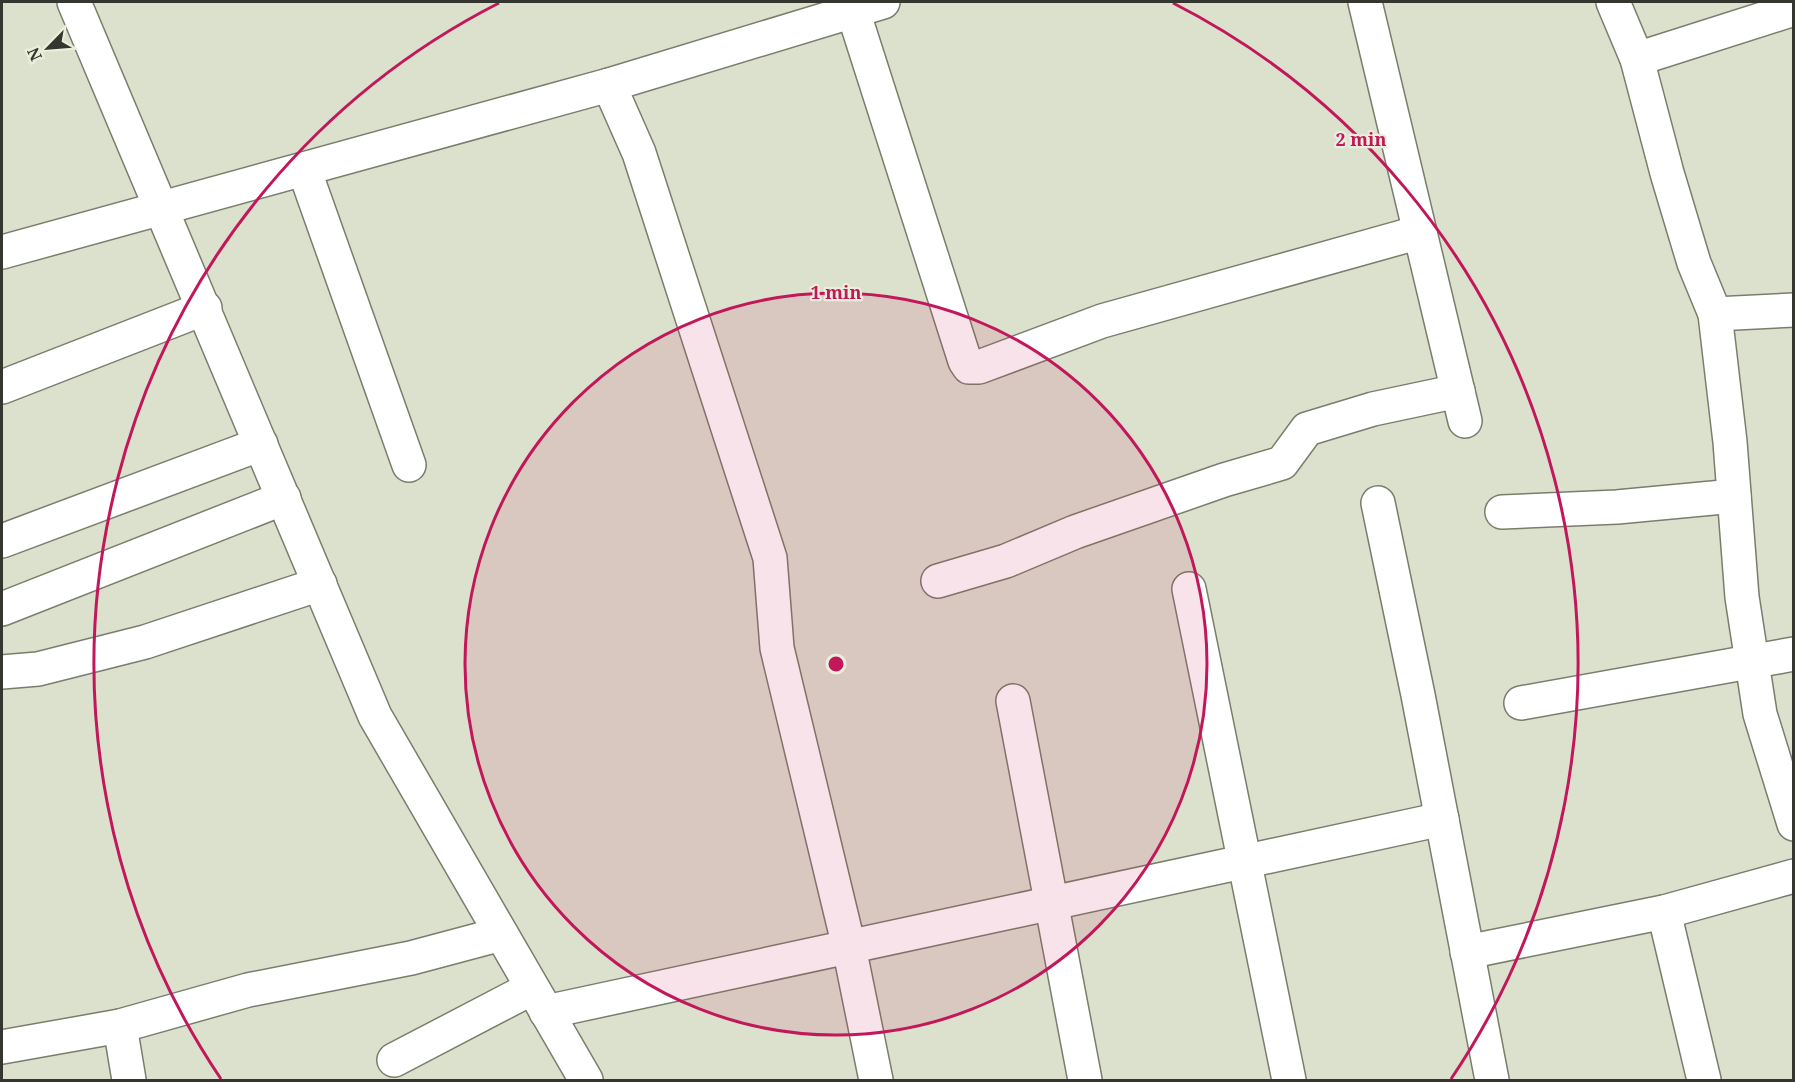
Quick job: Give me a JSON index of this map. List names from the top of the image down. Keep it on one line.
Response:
{"north":"bottom left","rings":["2 min","1 min"]}
